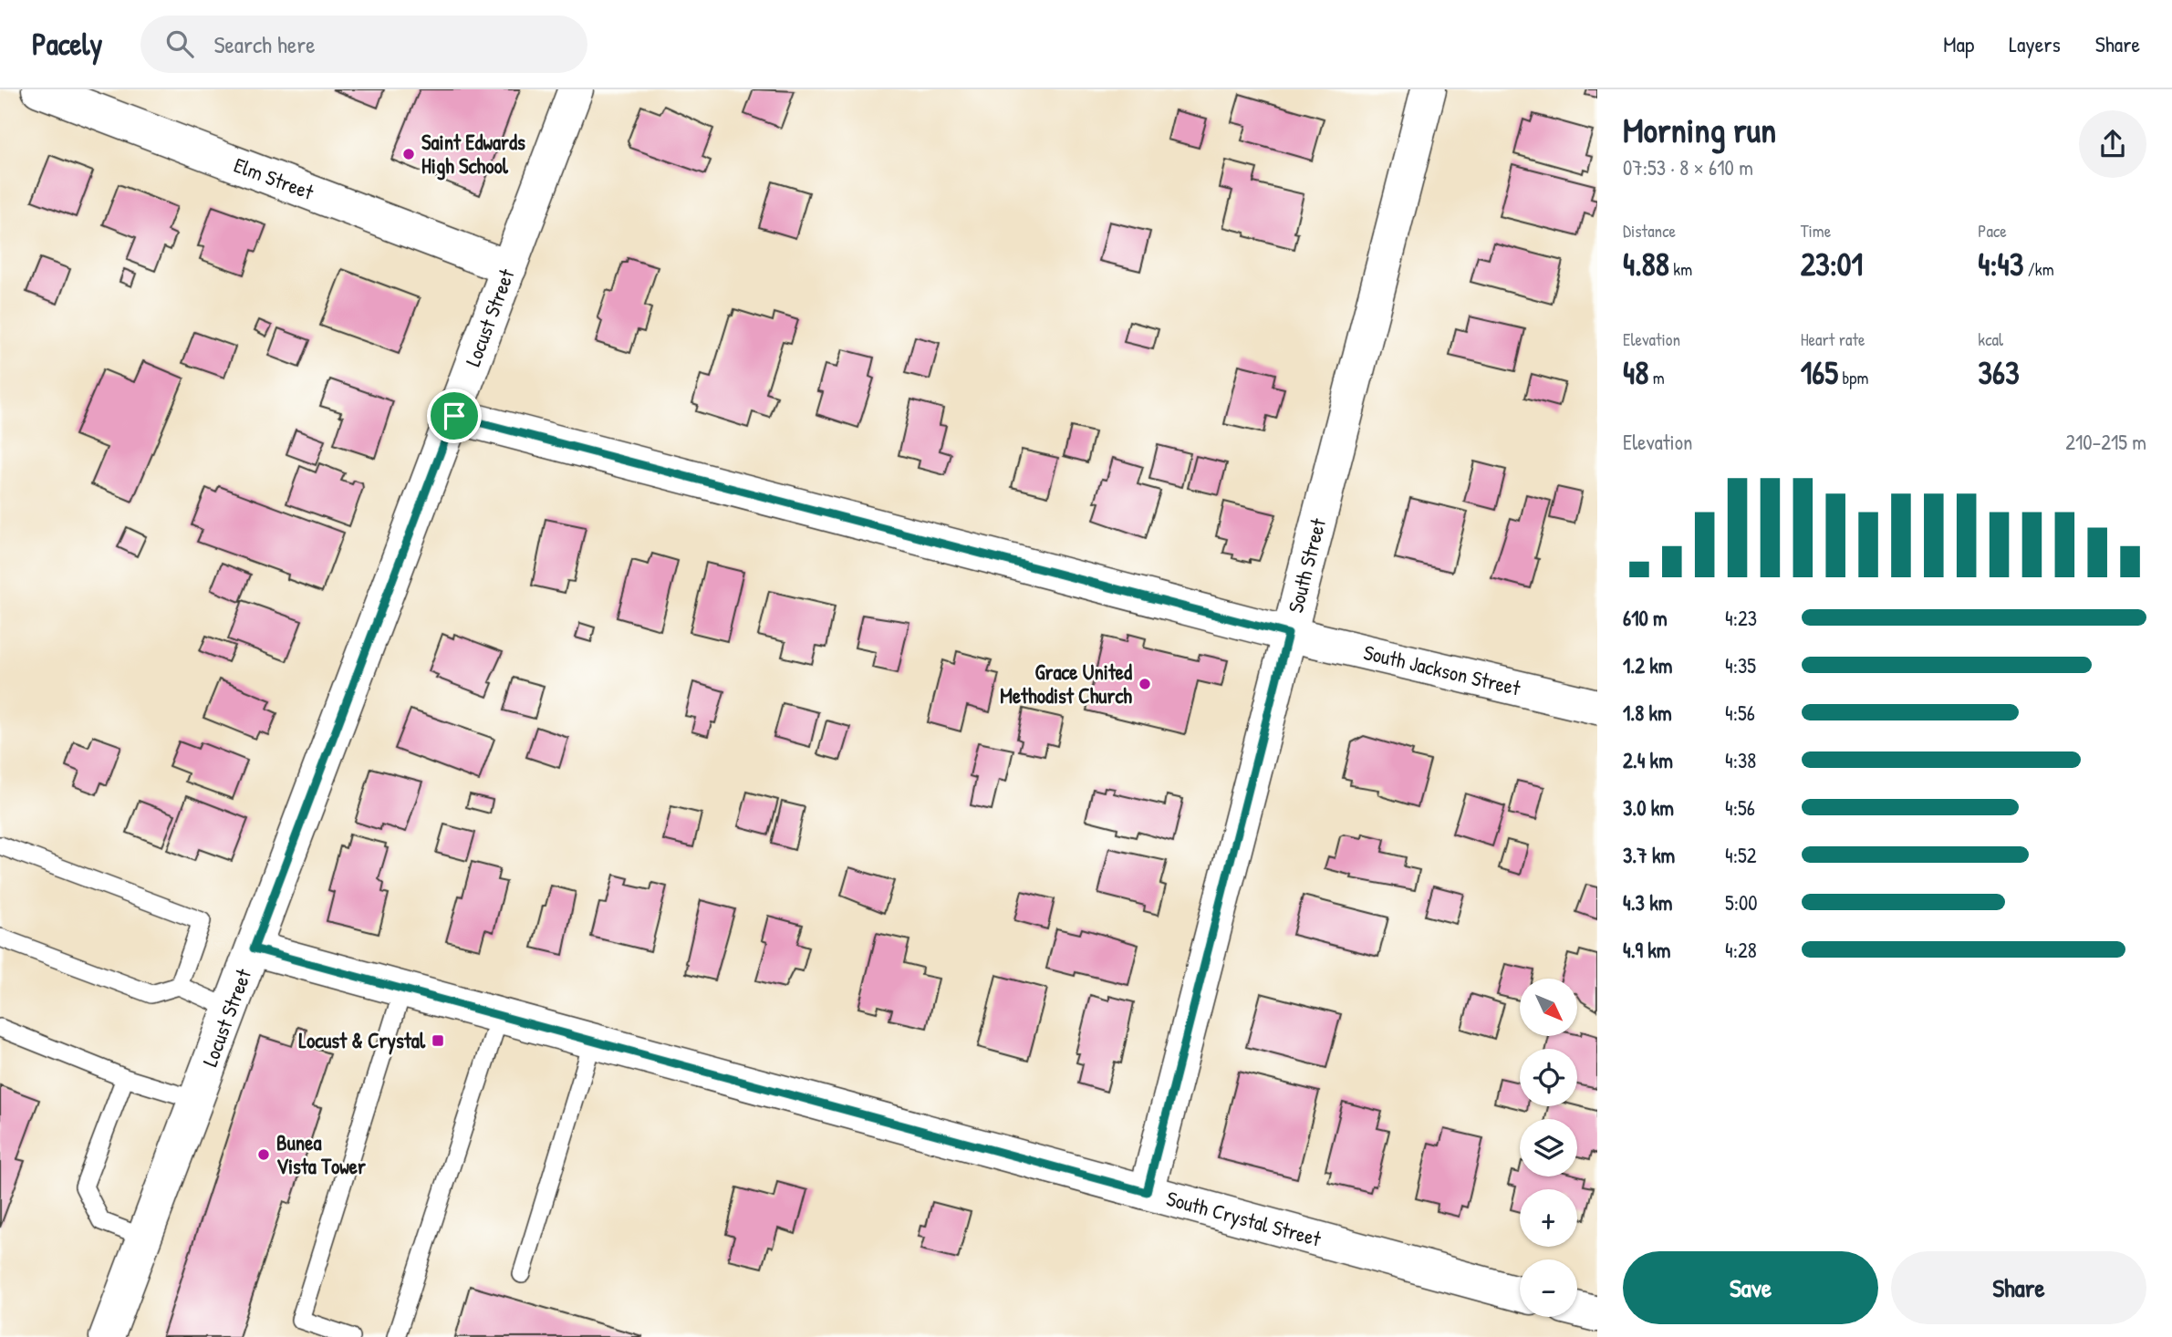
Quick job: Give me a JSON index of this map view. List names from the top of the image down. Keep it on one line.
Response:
{"streets":{"street":["Elm Street","Locust Street","South Street","South Jackson Street","South Crystal Street"]},"crossings":[["Elm Street","Locust Street"],["Locust Street","South Jackson Street"],["Locust Street","South Crystal Street"],["South Street","South Jackson Street"],["South Street","South Crystal Street"]],"places":{"other":["Saint Edwards High School","Grace United Methodist Church","Bunea Vista Tower"],"transit":["Locust & Crystal"]},"north":"bottom right","page":{"header":"Pacely","search":"Search here","nav":["Map","Layers","Share"],"heading":["Morning run","07:53 · 8 × 610 m"],"stats":[["Distance","4.88 km"],["Time","23:01"],["Pace","4:43 /km"],["Elevation","48 m"],["Heart rate","165 bpm"],["kcal","363"]],"chart":["Elevation","210–215 m"],"list":[{"name":"610 m","note":"4:23"},{"name":"1.2 km","note":"4:35"},{"name":"1.8 km","note":"4:56"},{"name":"2.4 km","note":"4:38"},{"name":"3.0 km","note":"4:56"},{"name":"3.7 km","note":"4:52"},{"name":"4.3 km","note":"5:00"},{"name":"4.9 km","note":"4:28"}],"map_buttons":["+","−"],"buttons":["Save","Share"]}}
